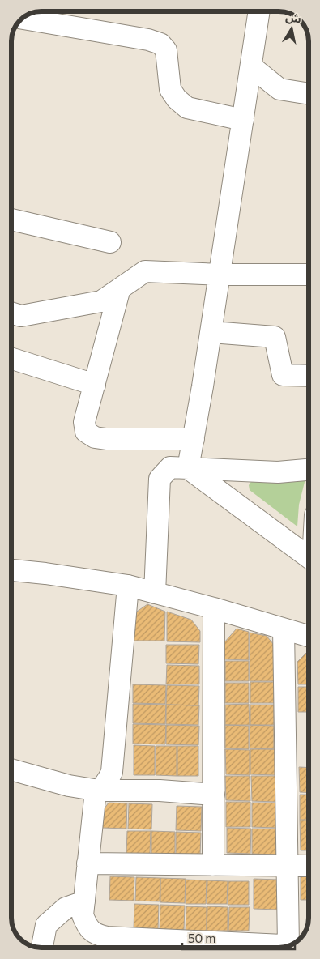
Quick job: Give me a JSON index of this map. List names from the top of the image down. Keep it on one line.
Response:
{"scale_bar":"50 m","north":"top"}
